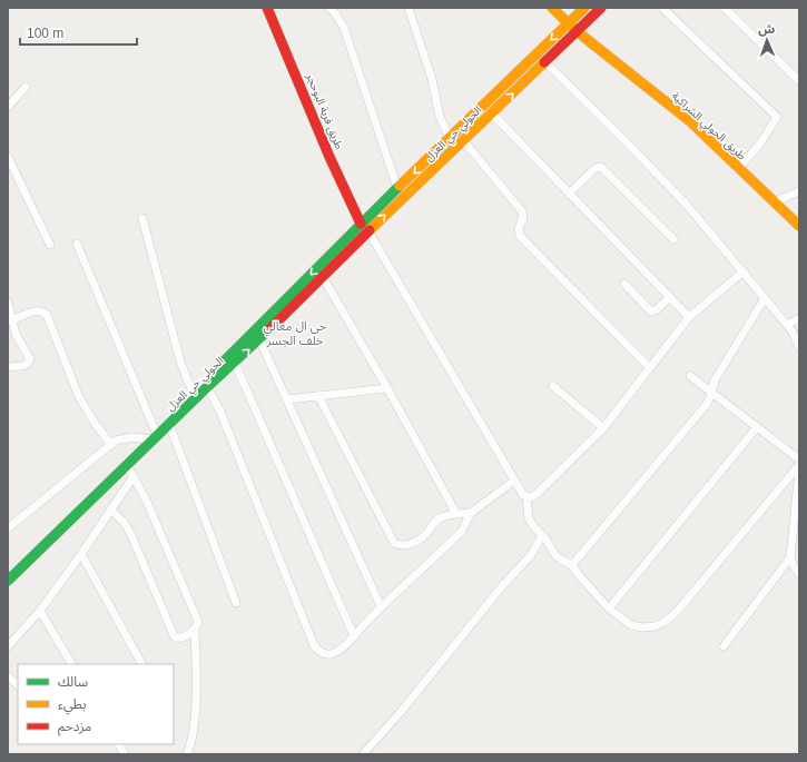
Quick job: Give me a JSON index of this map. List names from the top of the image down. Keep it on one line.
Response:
{"streets":{"main road":["طريق قرية البوحجر","طريق الحولي الشراكية","الحولي حي العزل"]},"crossings":[["طريق قرية البوحجر","الحولي حي العزل"],["طريق الحولي الشراكية","الحولي حي العزل"]],"districts":["حي ال معالي خلف الجسر"],"legend":["سالك","بطيء","مزدحم"],"scale_bar":"100 m","north":"top"}
